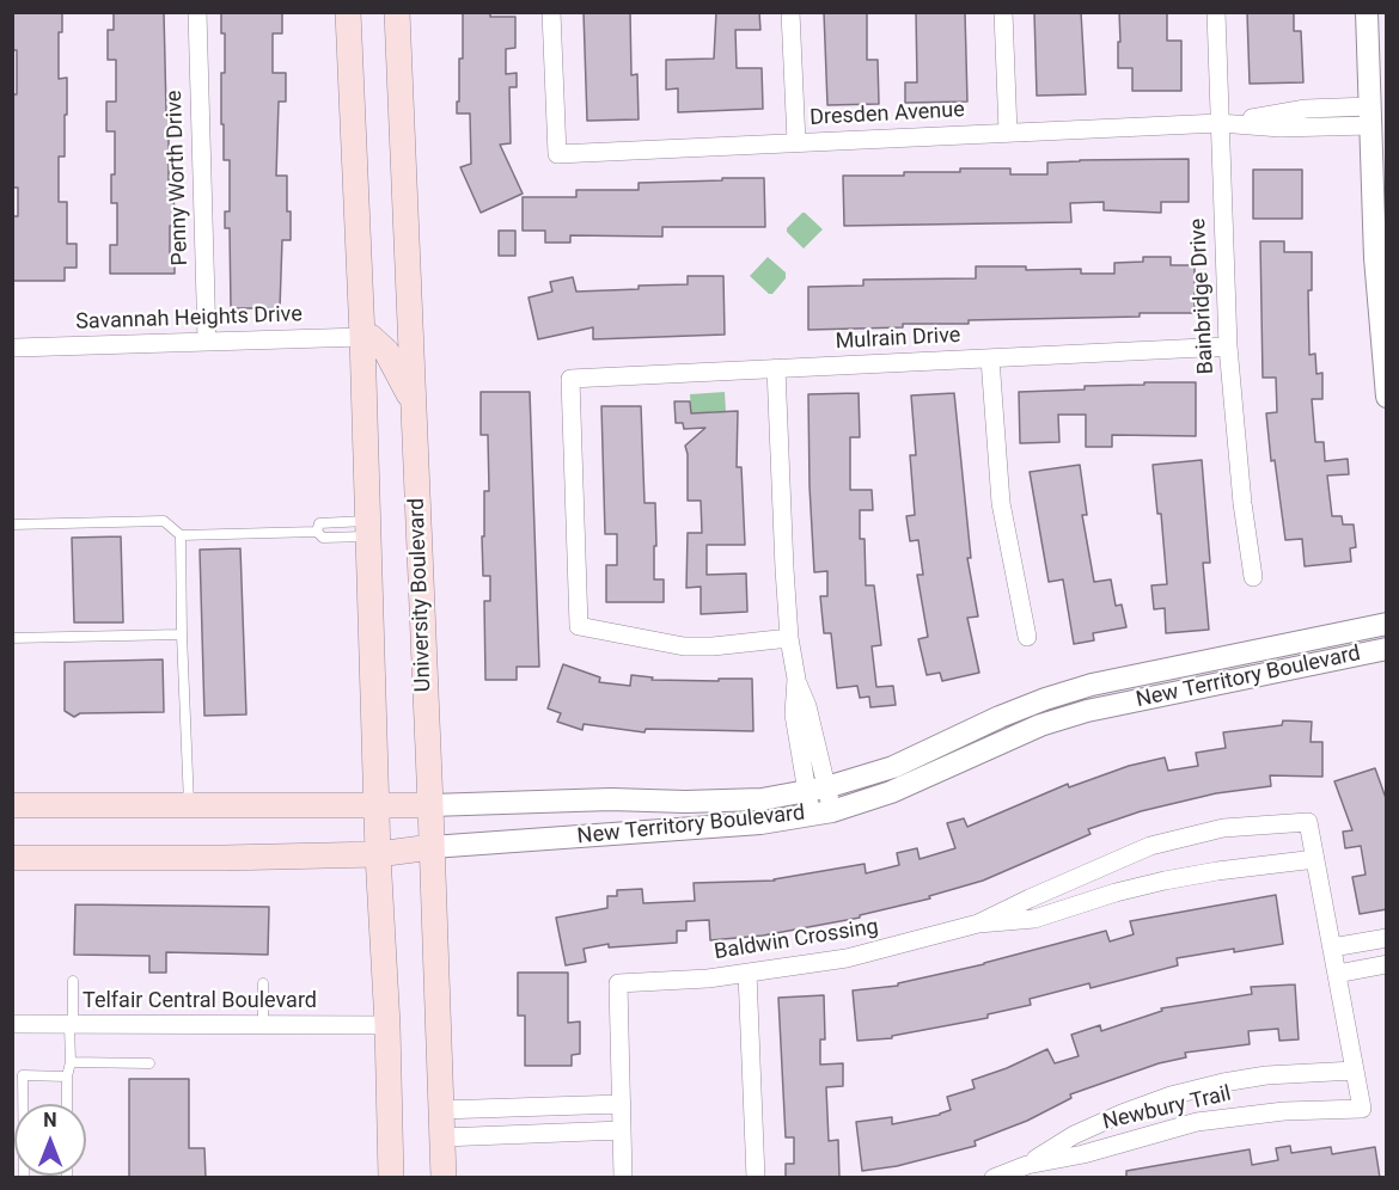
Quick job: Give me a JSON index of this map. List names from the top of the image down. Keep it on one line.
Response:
{"streets":{"main road":["University Boulevard","New Territory Boulevard"],"street":["Dresden Avenue","Penny Worth Drive","Bainbridge Drive","Savannah Heights Drive","Mulrain Drive","Baldwin Crossing","Telfair Central Boulevard","Newbury Trail"]},"crossings":[["Dresden Avenue","Bainbridge Drive"],["Penny Worth Drive","Savannah Heights Drive"],["Bainbridge Drive","Mulrain Drive"],["University Boulevard","New Territory Boulevard"]],"north":"top"}
